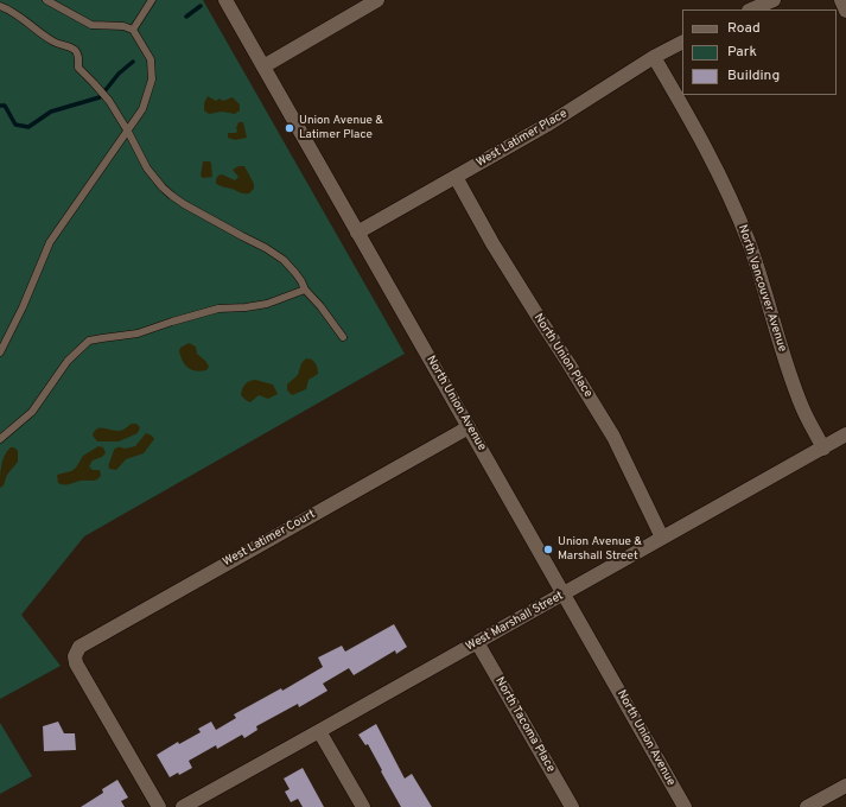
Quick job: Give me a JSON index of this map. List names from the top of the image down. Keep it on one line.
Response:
{"streets":{"street":["West Latimer Place","North Vancouver Avenue","North Union Place","North Union Avenue","West Latimer Court","West Marshall Street","North Tacoma Place"]},"crossings":[["West Latimer Place","North Vancouver Avenue"],["West Latimer Place","North Union Place"],["West Latimer Place","North Union Avenue"],["North Vancouver Avenue","West Marshall Street"],["North Union Place","West Marshall Street"],["North Union Avenue","West Latimer Court"],["North Union Avenue","West Marshall Street"],["West Marshall Street","North Tacoma Place"]],"places":["Union Avenue & Latimer Place","Union Avenue & Marshall Street"],"legend":["Road","Park","Building"]}
